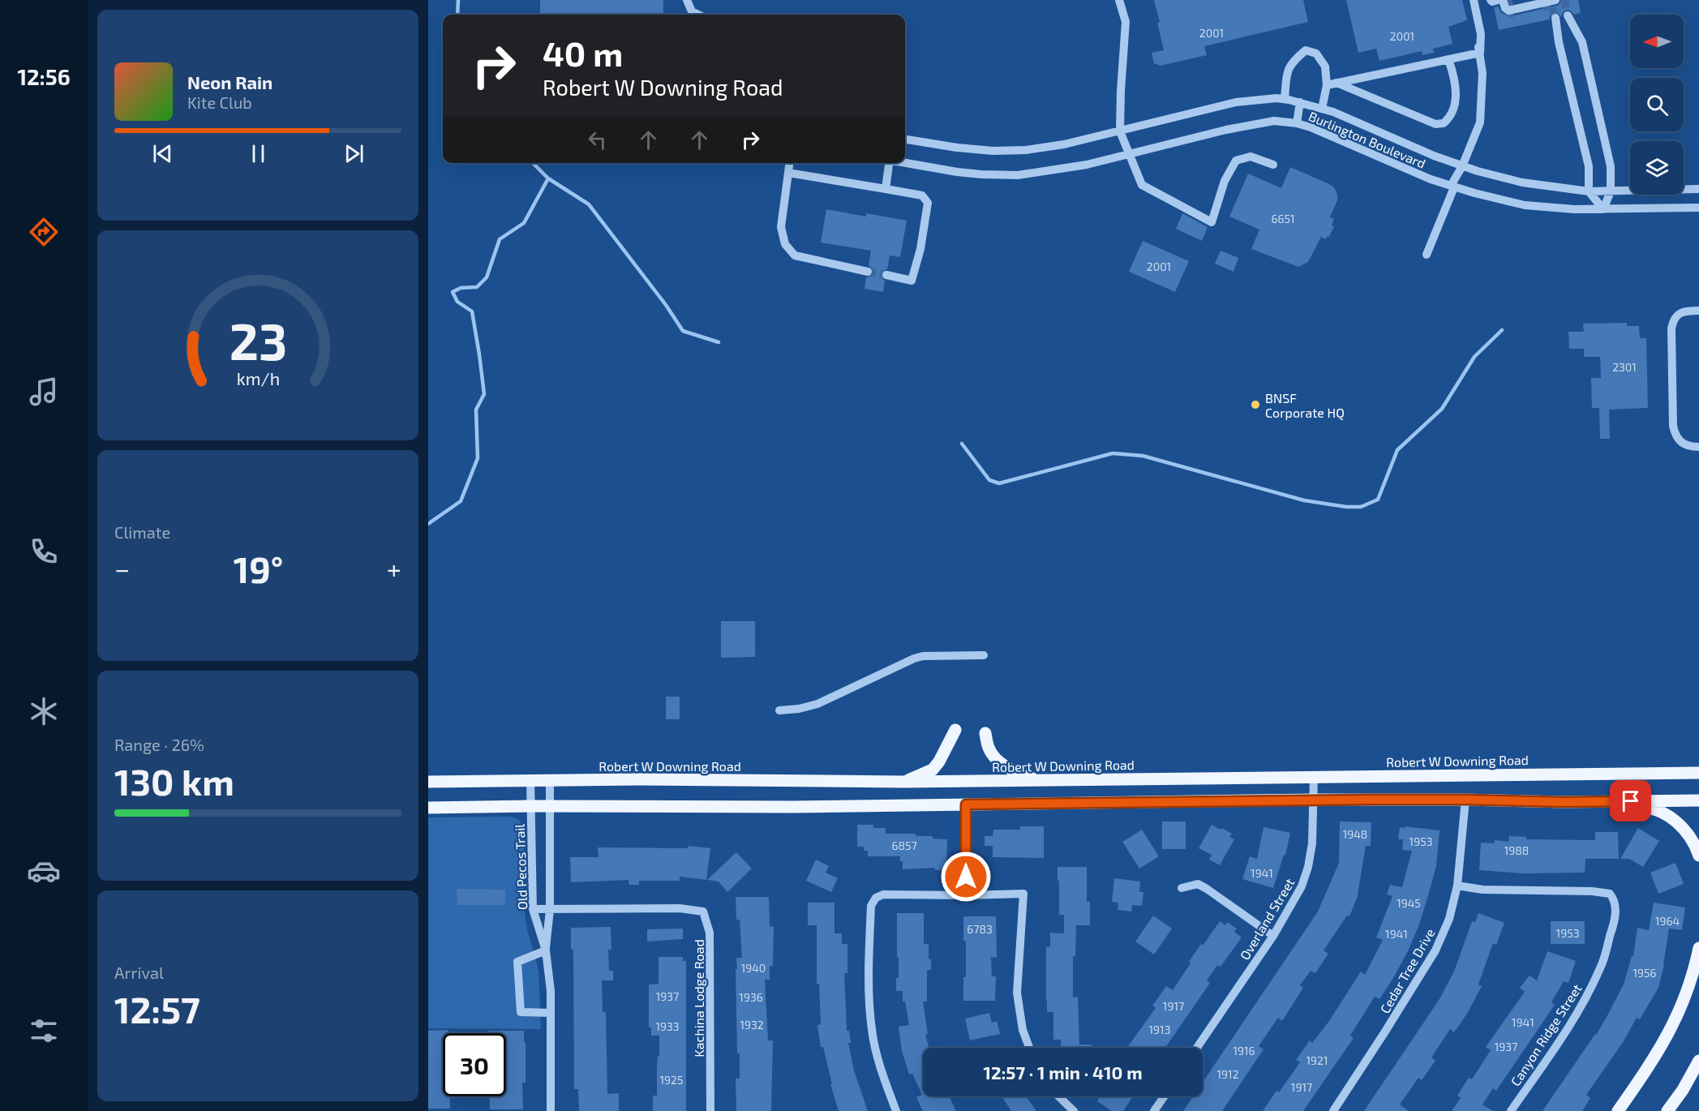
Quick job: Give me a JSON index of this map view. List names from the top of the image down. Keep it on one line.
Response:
{"streets":{"main road":["Robert W Downing Road"],"street":["Burlington Boulevard","Old Pecos Trail","Overland Street","Cedar Tree Drive","Kachina Lodge Road","Canyon Ridge Street"]},"crossings":[["Robert W Downing Road","Old Pecos Trail"],["Robert W Downing Road","Overland Street"],["Old Pecos Trail","Kachina Lodge Road"],["Cedar Tree Drive","Canyon Ridge Street"]],"places":["BNSF Corporate HQ"],"house_numbers":["2001","2001","6651","2001","2301","1948","1953","6857","1988","1941","1945","1964","6783","1953","1941","1940","1956","1937","1936","1917","1941","1932","1933","1913","1937","1916","1921","1912","1925","1917"],"north":"left","page":{"tabs":"12:56","turn":["40 m","Robert W Downing Road"],"song":["Neon Rain","Kite Club"],"tile":["Climate",["Range · 26%","130 km"],["Arrival","12:57"]],"heat":["−","19°","+"],"limit":"30","trip":"12:57 · 1 min · 410 m","gauge":["23","km/h"]}}
